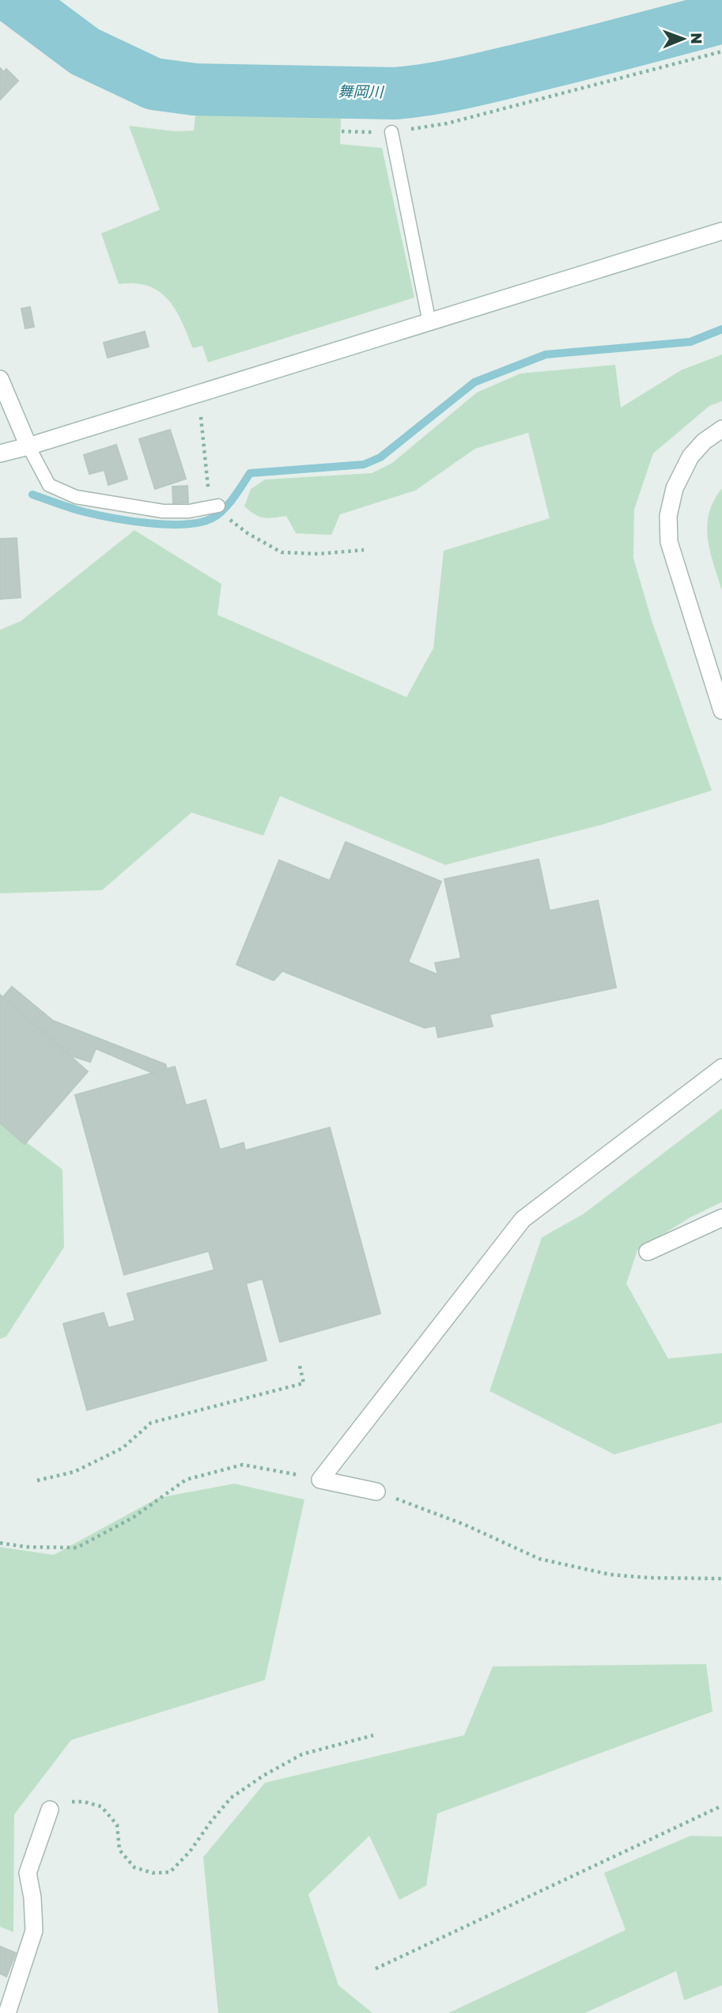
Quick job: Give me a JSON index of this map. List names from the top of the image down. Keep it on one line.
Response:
{"water":["舞岡川"],"north":"right"}
